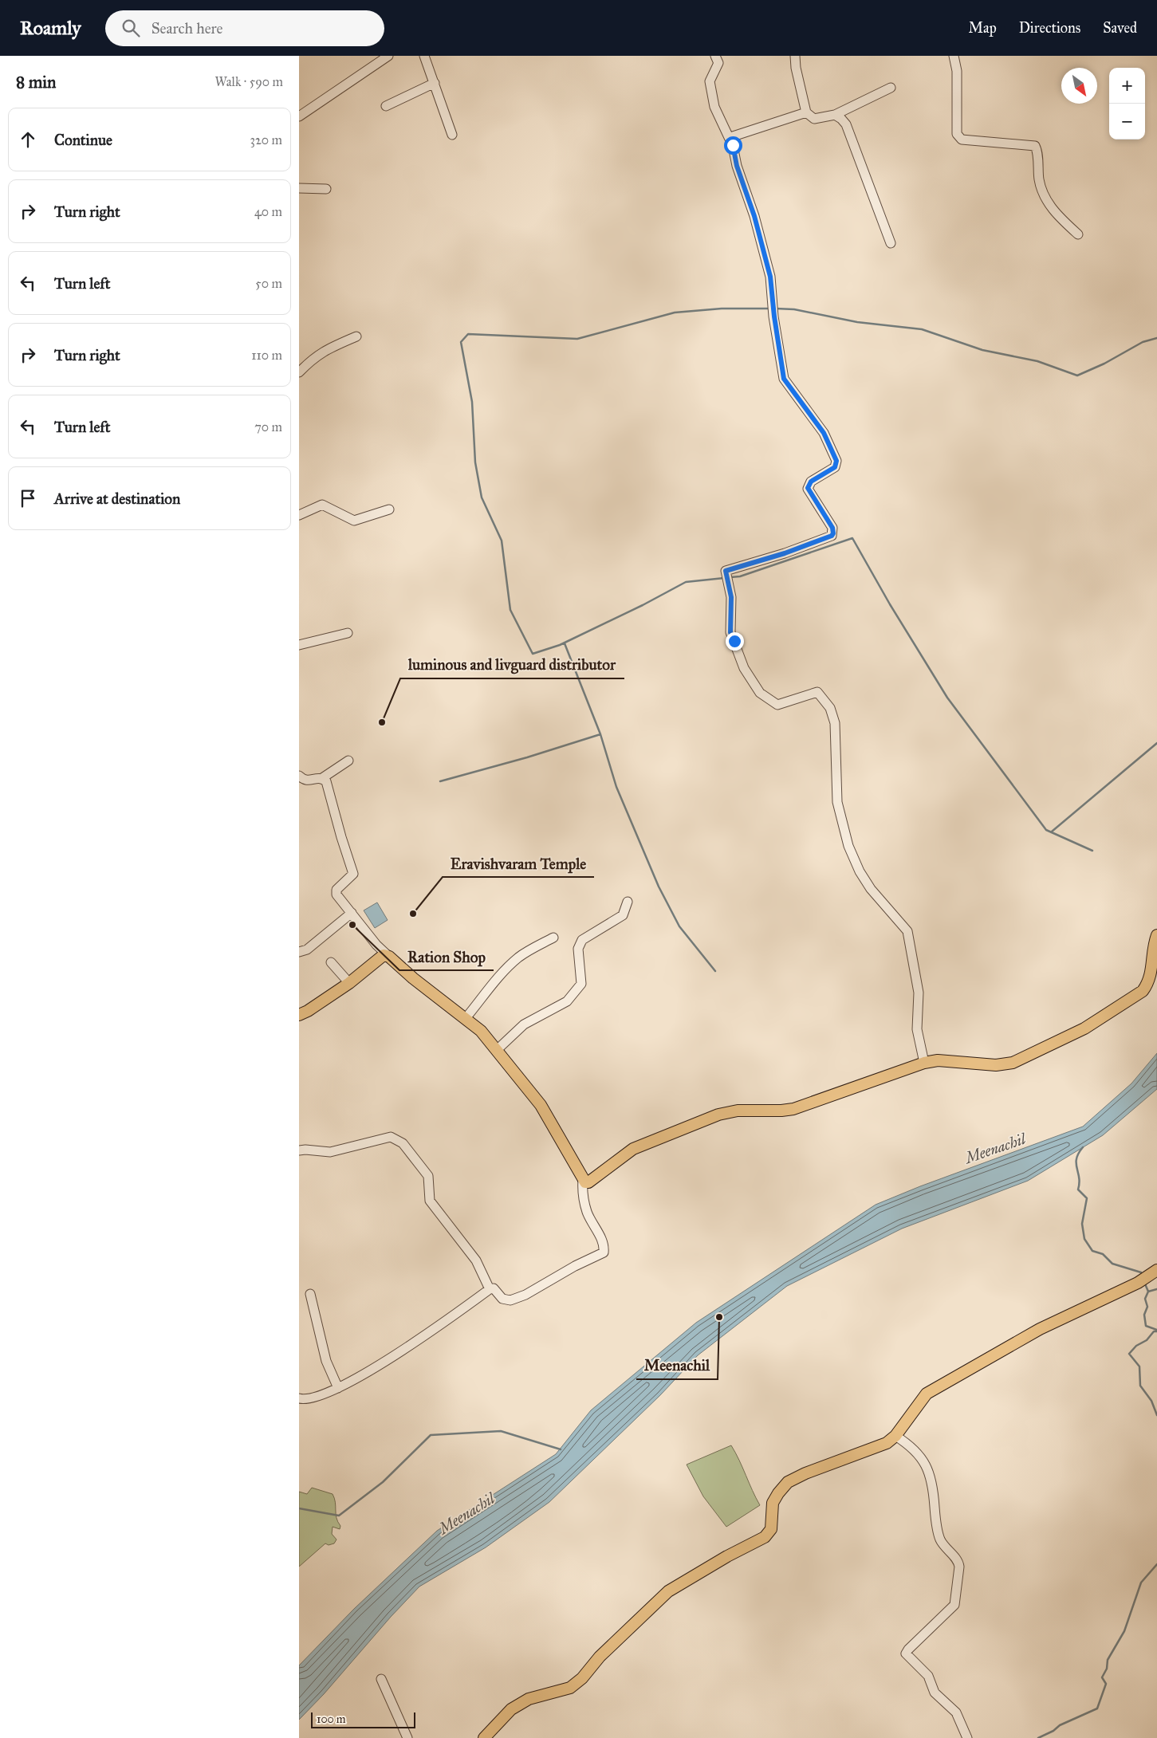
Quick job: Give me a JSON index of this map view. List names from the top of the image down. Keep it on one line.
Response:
{"water":["Meenachil"],"places":["luminous and livguard distributor","Eravishvaram Temple","Ration Shop","Meenachil"],"scale_bar":"100 m","north":"bottom right","page":{"header":"Roamly","search":"Search here","nav":["Map","Directions","Saved"],"heading":["8 min","Walk · 590 m"],"map_buttons":["+","−"],"list":[["Continue","320 m"],["Turn right","40 m"],["Turn left","50 m"],["Turn right","110 m"],["Turn left","70 m"],"Arrive at destination"],"scale":"100 m"}}
